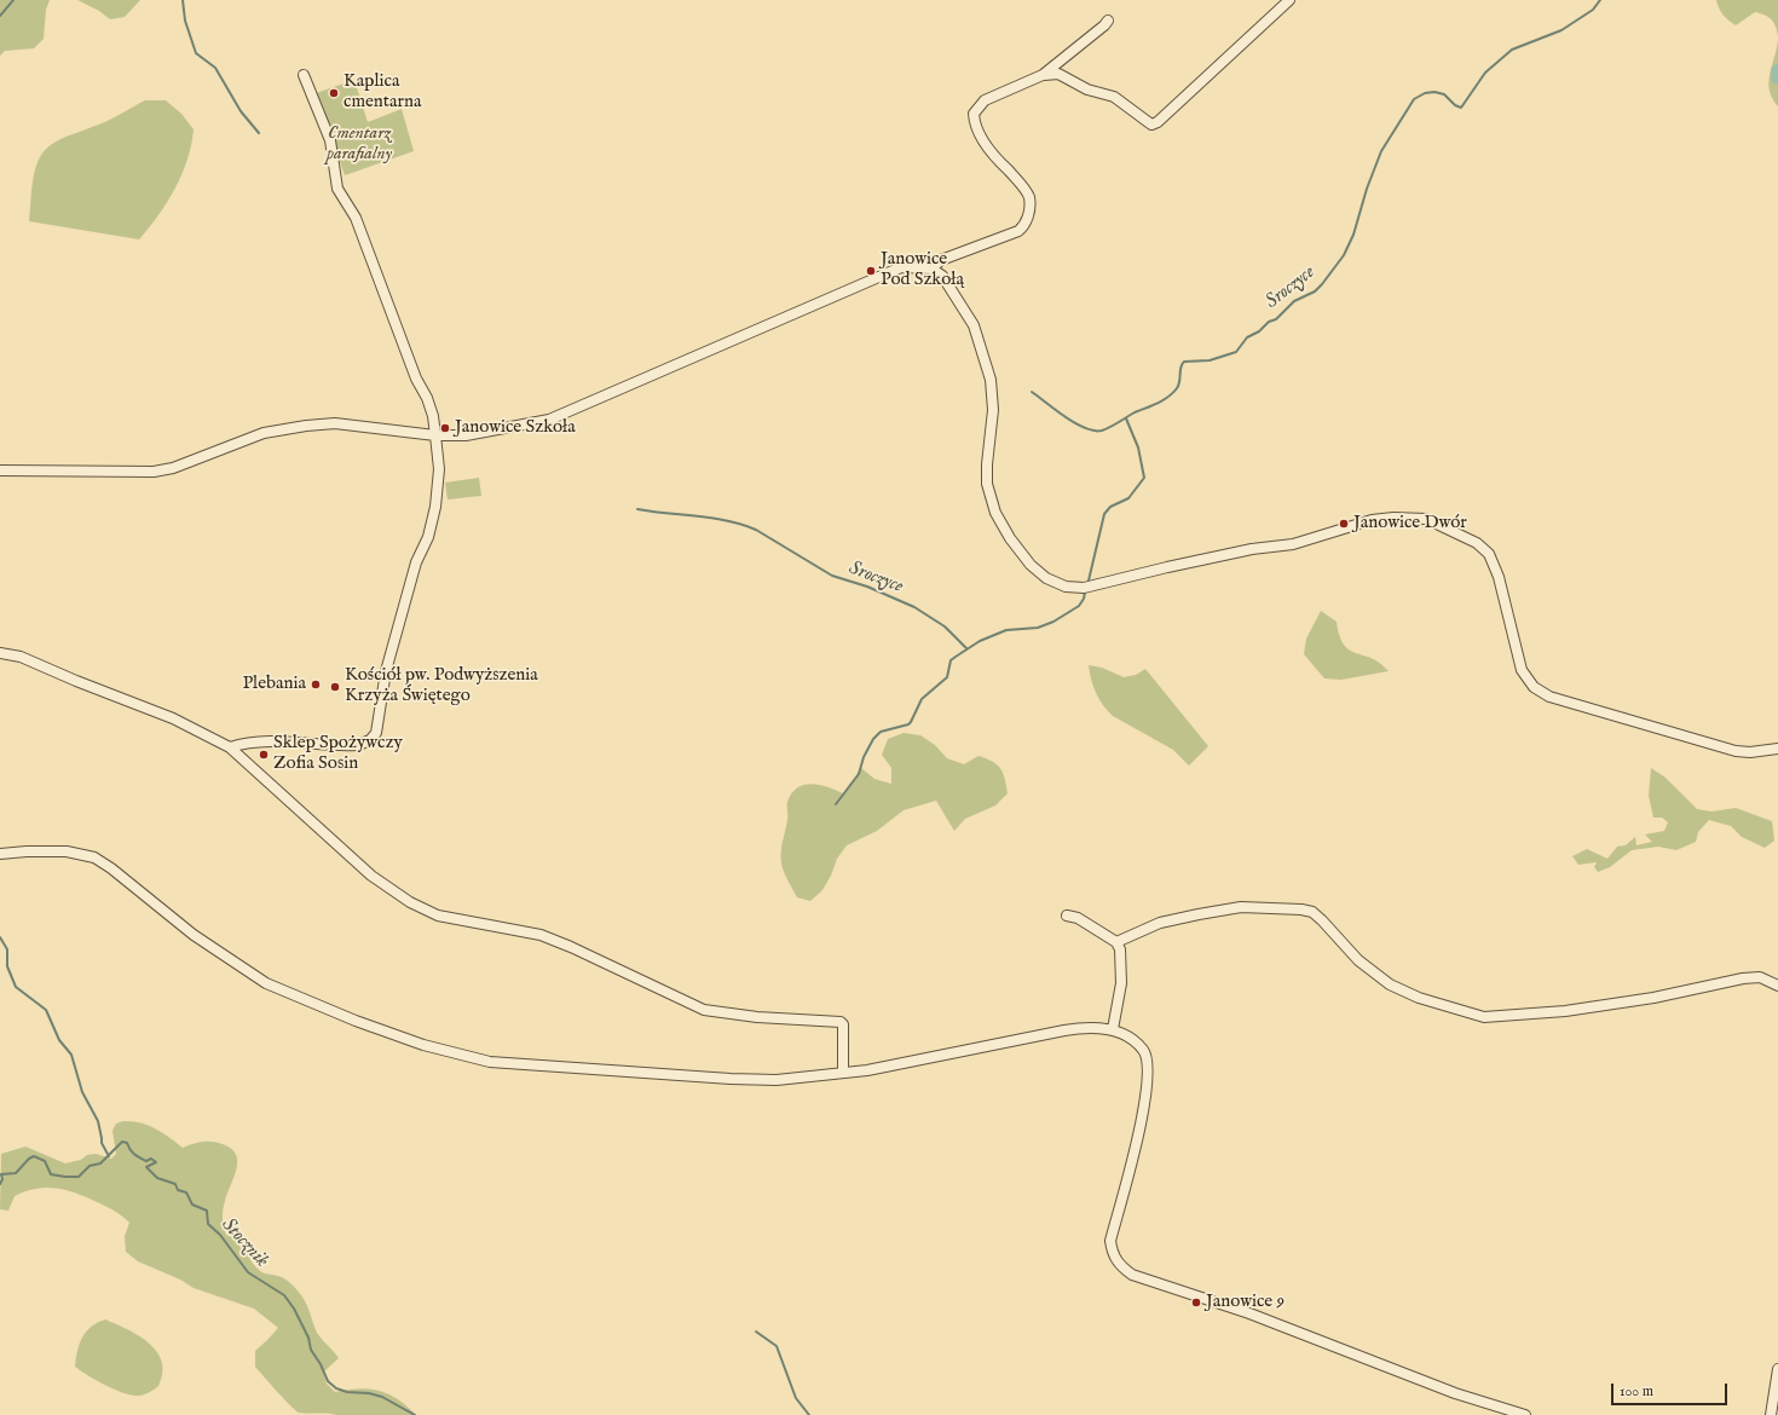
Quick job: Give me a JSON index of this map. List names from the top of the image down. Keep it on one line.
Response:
{"water":["Sroczyce","Stocznik"],"parks":["Cmentarz parafialny"],"places":["Kaplica cmentarna","Janowice Pod Szkołą","Janowice Szkoła","Janowice Dwór","Plebania","Kościół pw. Podwyższenia Krzyża Świętego","Sklep Spożywczy Zofia Sosin","Janowice 9"],"scale_bar":"100 m"}
